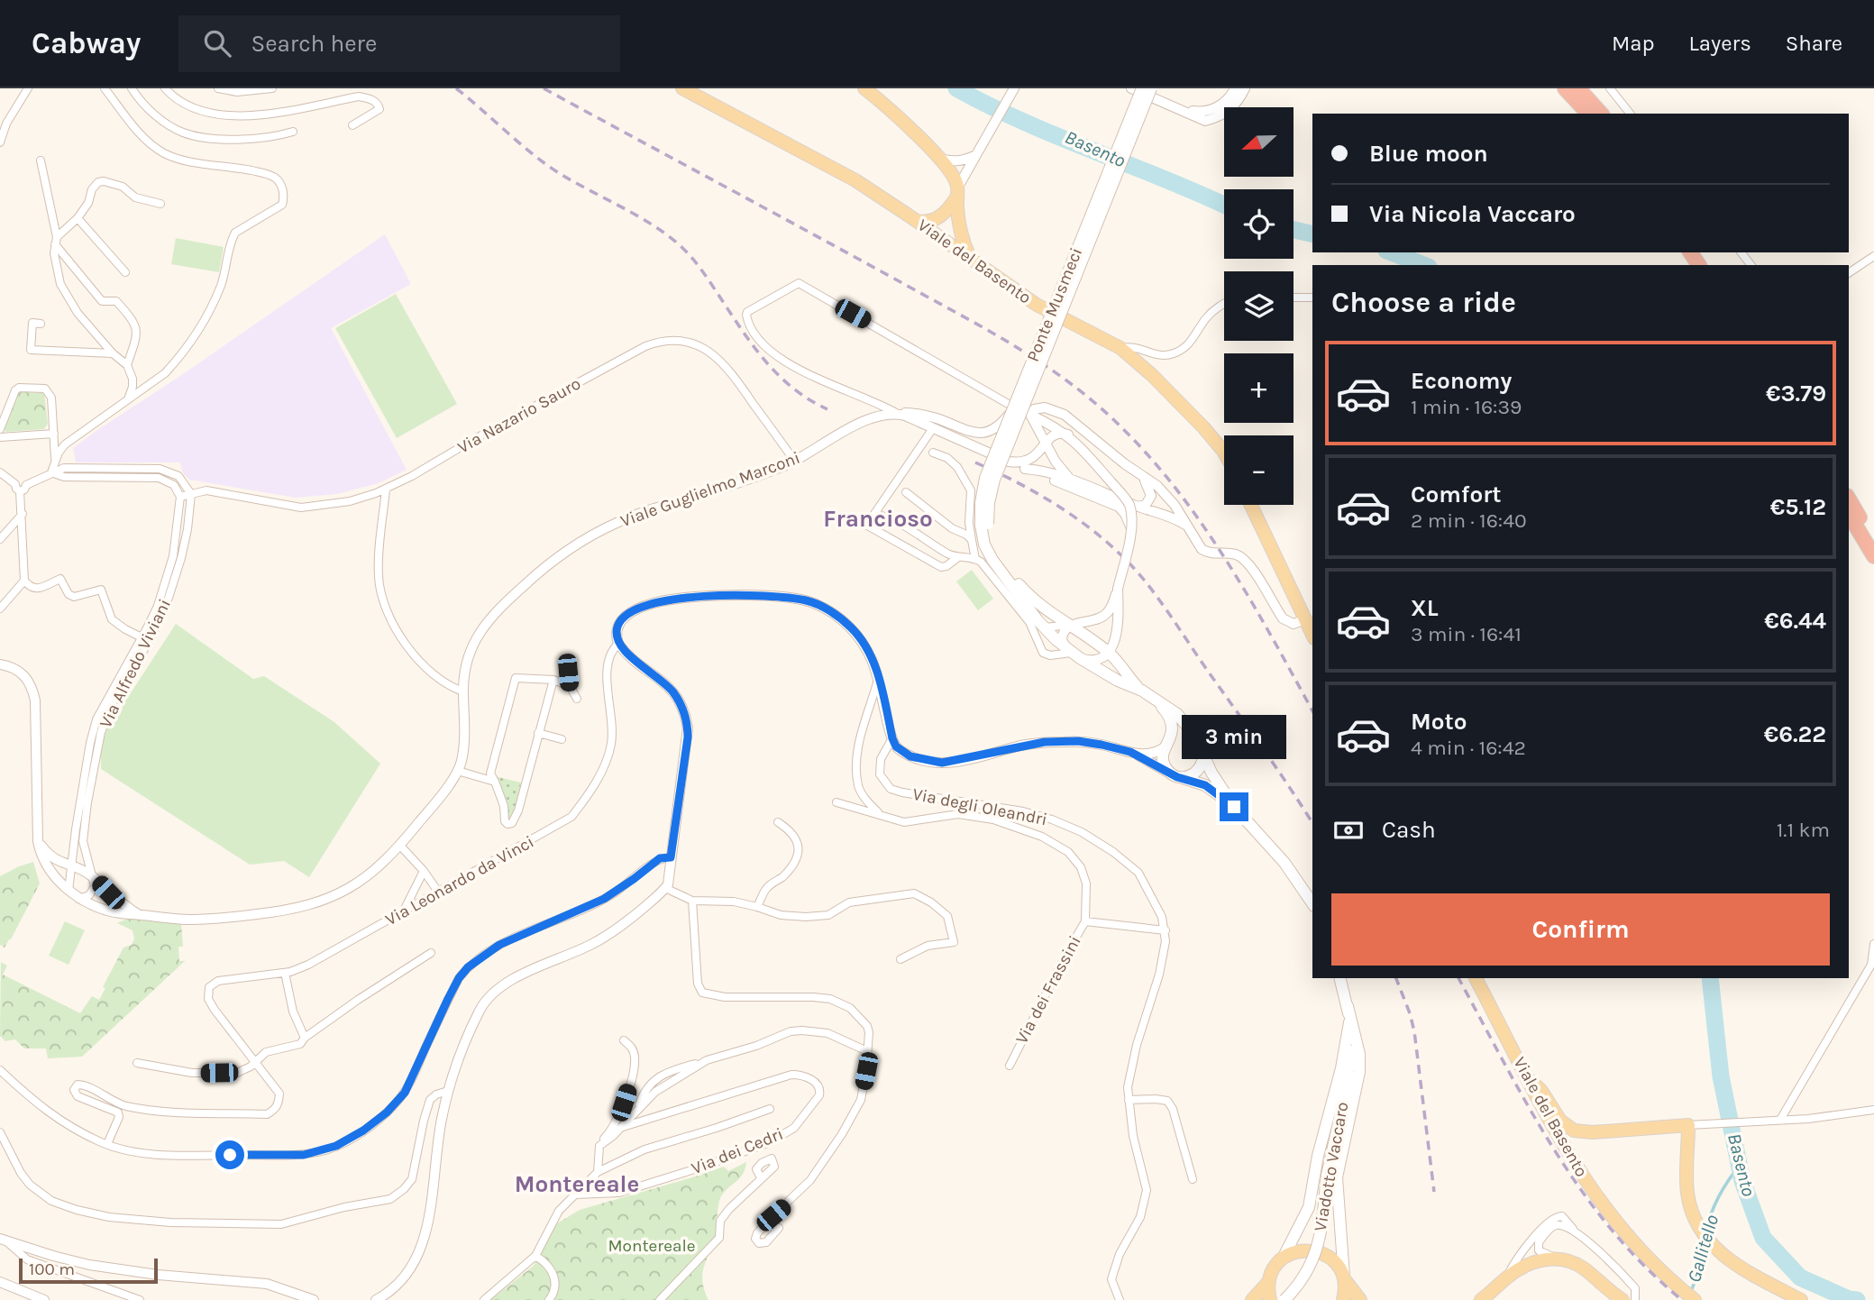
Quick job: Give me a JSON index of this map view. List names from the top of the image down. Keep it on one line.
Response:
{"streets":{"main road":["Viale del Basento","Ponte Musmeci","Viadotto Vaccaro"],"street":["Via Nazario Sauro","Viale Guglielmo Marconi","Via Alfredo Viviani","Via degli Oleandri","Via Leonardo da Vinci","Via dei Frassini","Via dei Cedri"]},"crossings":[["Via Nazario Sauro","Viale Guglielmo Marconi"],["Via Nazario Sauro","Via Alfredo Viviani"],["Viale Guglielmo Marconi","Via Alfredo Viviani"],["Viale Guglielmo Marconi","Via Leonardo da Vinci"]],"districts":["Francioso","Montereale"],"water":["Basento","Gallitello"],"parks":["Montereale"],"scale_bar":"100 m","north":"left","page":{"header":"Cabway","search":"Search here","nav":["Map","Layers","Share"],"map_buttons":["+","−"],"banner":["Blue moon","Via Nicola Vaccaro"],"heading":"Choose a ride","list":[{"name":"Economy","note":"1 min · 16:39","value":"€3.79"},{"name":"Comfort","note":"2 min · 16:40","value":"€5.12"},{"name":"XL","note":"3 min · 16:41","value":"€6.44"},{"name":"Moto","note":"4 min · 16:42","value":"€6.22"}],"bubble":"3 min","pay":["Cash","1.1 km"],"buttons":"Confirm","scale":"100 m"}}
